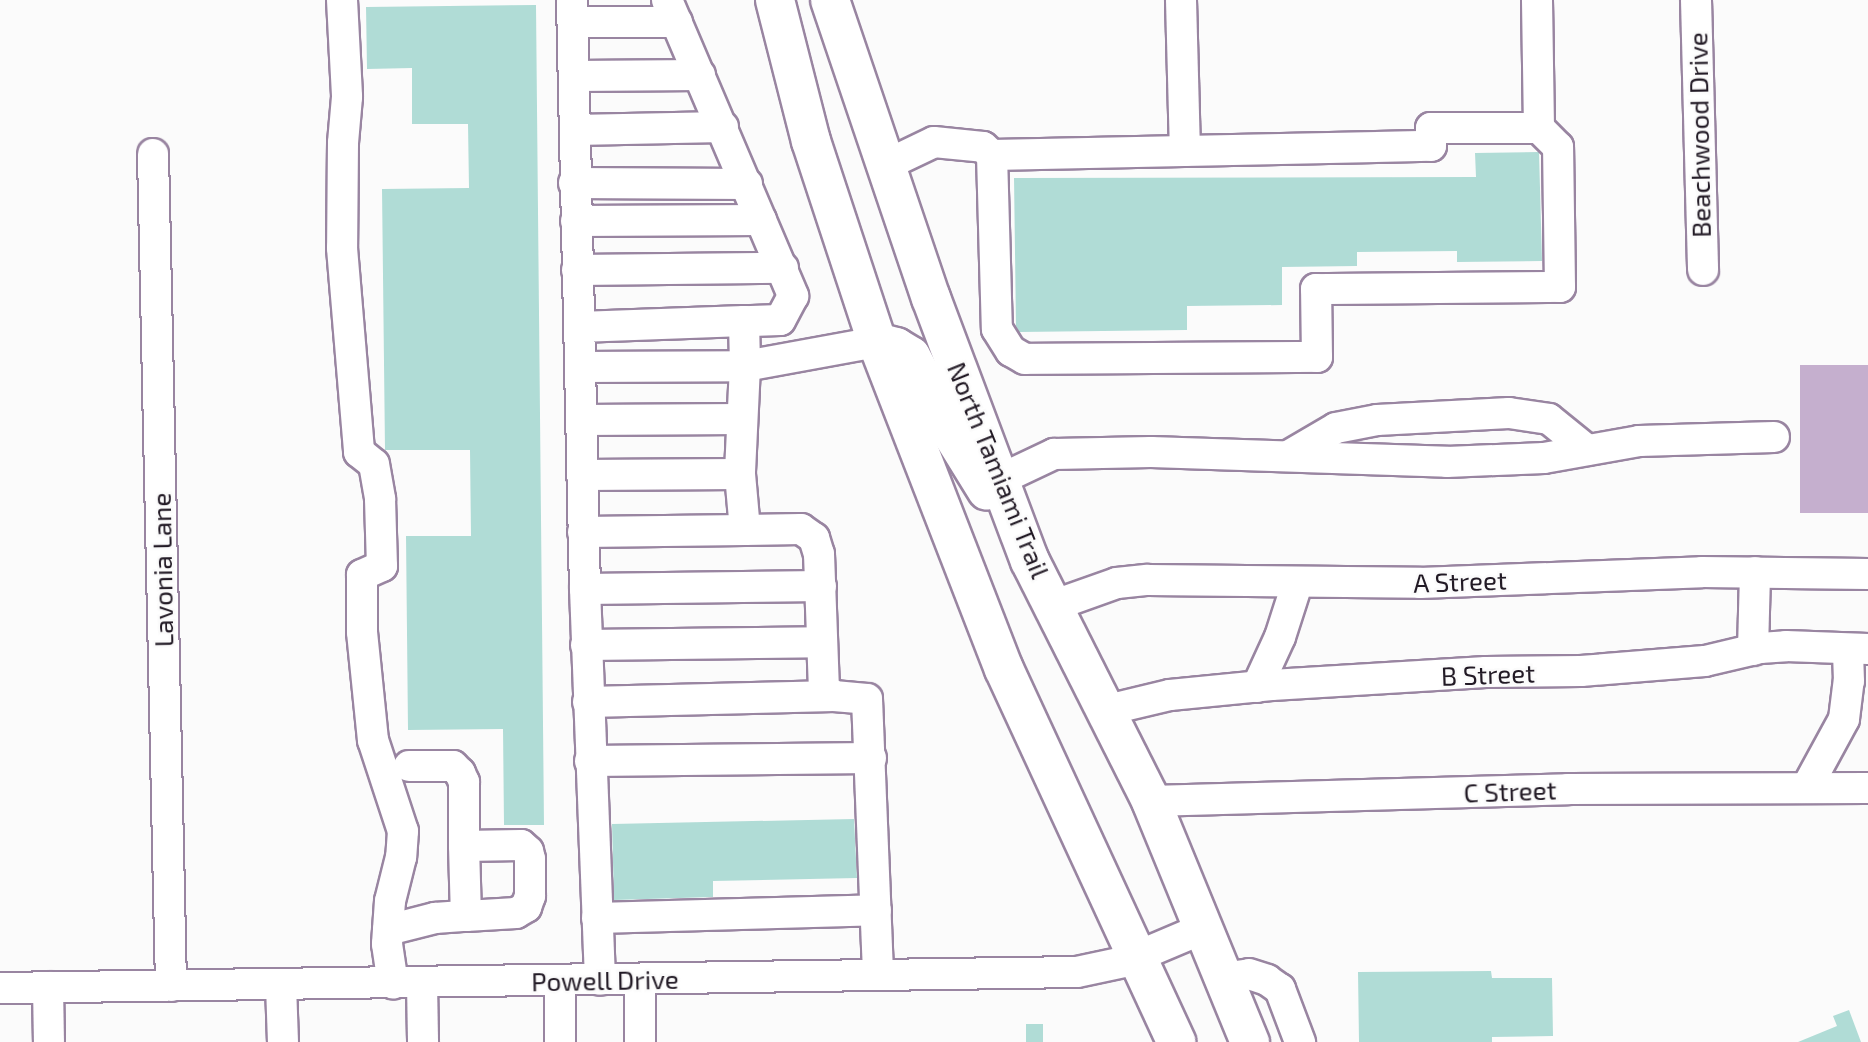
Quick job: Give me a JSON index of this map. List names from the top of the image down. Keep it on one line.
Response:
{"streets":{"main road":["North Tamiami Trail"],"street":["Beachwood Drive","Lavonia Lane","A Street","B Street","C Street","Powell Drive"]},"crossings":[["North Tamiami Trail","A Street"],["North Tamiami Trail","B Street"],["North Tamiami Trail","C Street"],["North Tamiami Trail","Powell Drive"],["Lavonia Lane","Powell Drive"]]}
